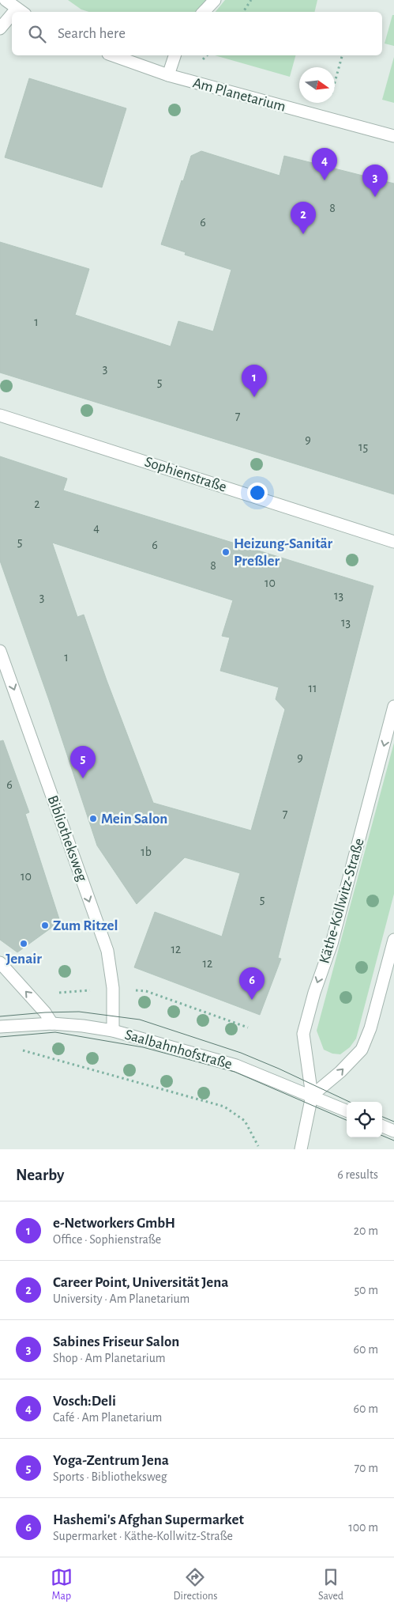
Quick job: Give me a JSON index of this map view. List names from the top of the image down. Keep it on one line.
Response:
{"streets":{"street":["Am Planetarium","Sophienstraße","Bibliotheksweg","Käthe-Kollwitz-Straße","Saalbahnhofstraße"]},"crossings":[["Bibliotheksweg","Saalbahnhofstraße"],["Käthe-Kollwitz-Straße","Saalbahnhofstraße"]],"one_way":["Bibliotheksweg"],"places":["Heizung-Sanitär Preßler","Mein Salon","Zum Ritzel","Jenair"],"house_numbers":["8","6","1","3","5","7","9","15","2","4","5","6","8","10","13","3","13","1","11","9","6","7","1b","10","5","12","12"],"north":"right","page":{"search":"Search here","pins":["4","3","2","1","5","6"],"heading":["Nearby","6 results"],"list":[{"mark":"1","name":"e-Networkers GmbH","note":"Office · Sophienstraße","value":"20 m"},{"mark":"2","name":"Career Point, Universität Jena","note":"University · Am Planetarium","value":"50 m"},{"mark":"3","name":"Sabines Friseur Salon","note":"Shop · Am Planetarium","value":"60 m"},{"mark":"4","name":"Vosch:Deli","note":"Café · Am Planetarium","value":"60 m"},{"mark":"5","name":"Yoga-Zentrum Jena","note":"Sports · Bibliotheksweg","value":"70 m"},{"mark":"6","name":"Hashemi's Afghan Supermarket","note":"Supermarket · Käthe-Kollwitz-Straße","value":"100 m"}],"nav":["Map","Directions","Saved"]}}
